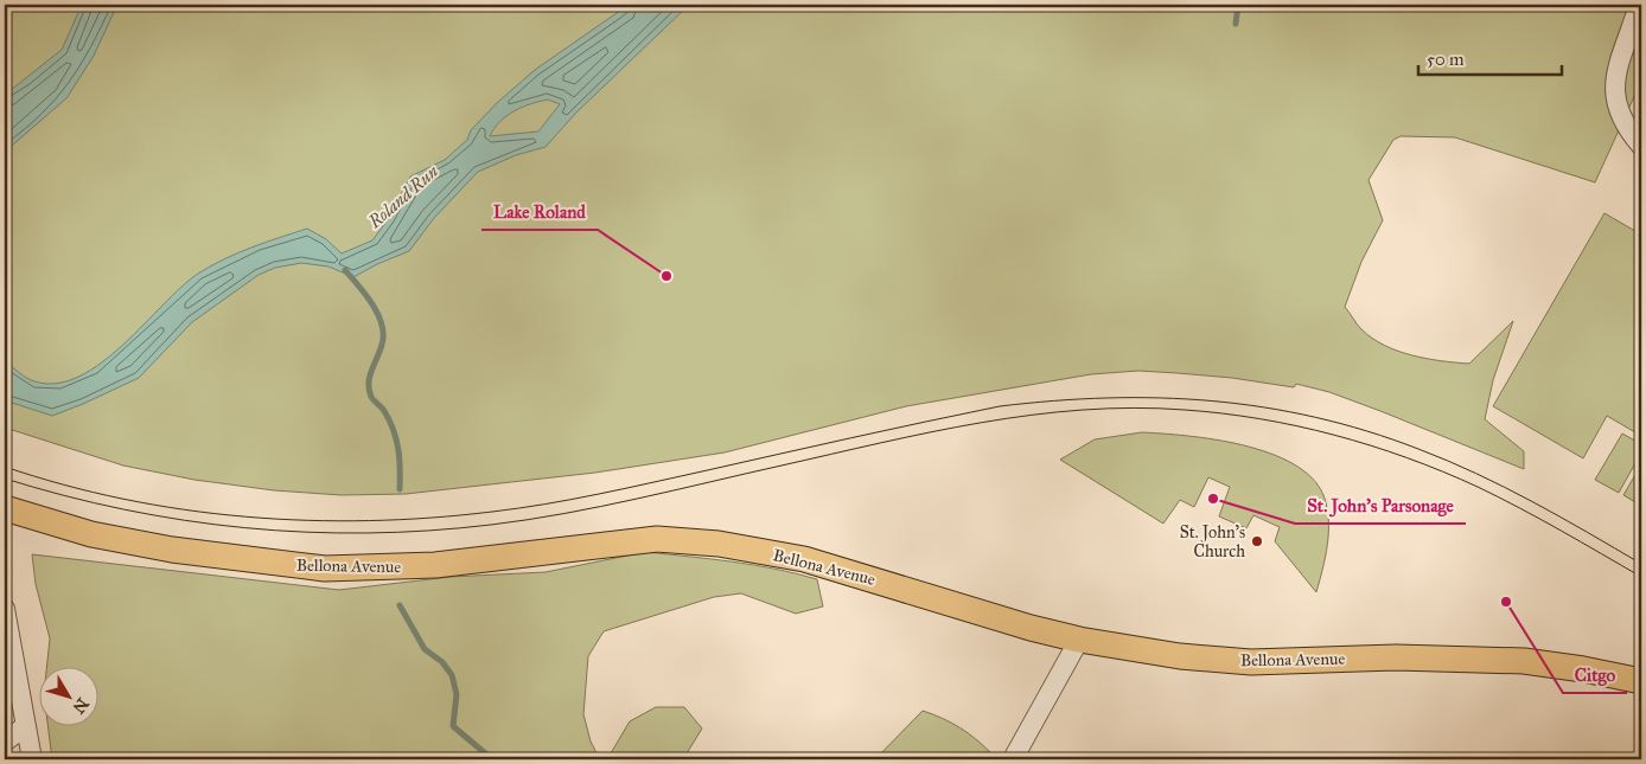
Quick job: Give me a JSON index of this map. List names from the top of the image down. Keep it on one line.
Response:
{"streets":{"main road":["Bellona Avenue"]},"water":["Roland Run"],"places":["Lake Roland","St. John's Parsonage","St. John's Church","Citgo"],"scale_bar":"50 m","north":"bottom right"}
